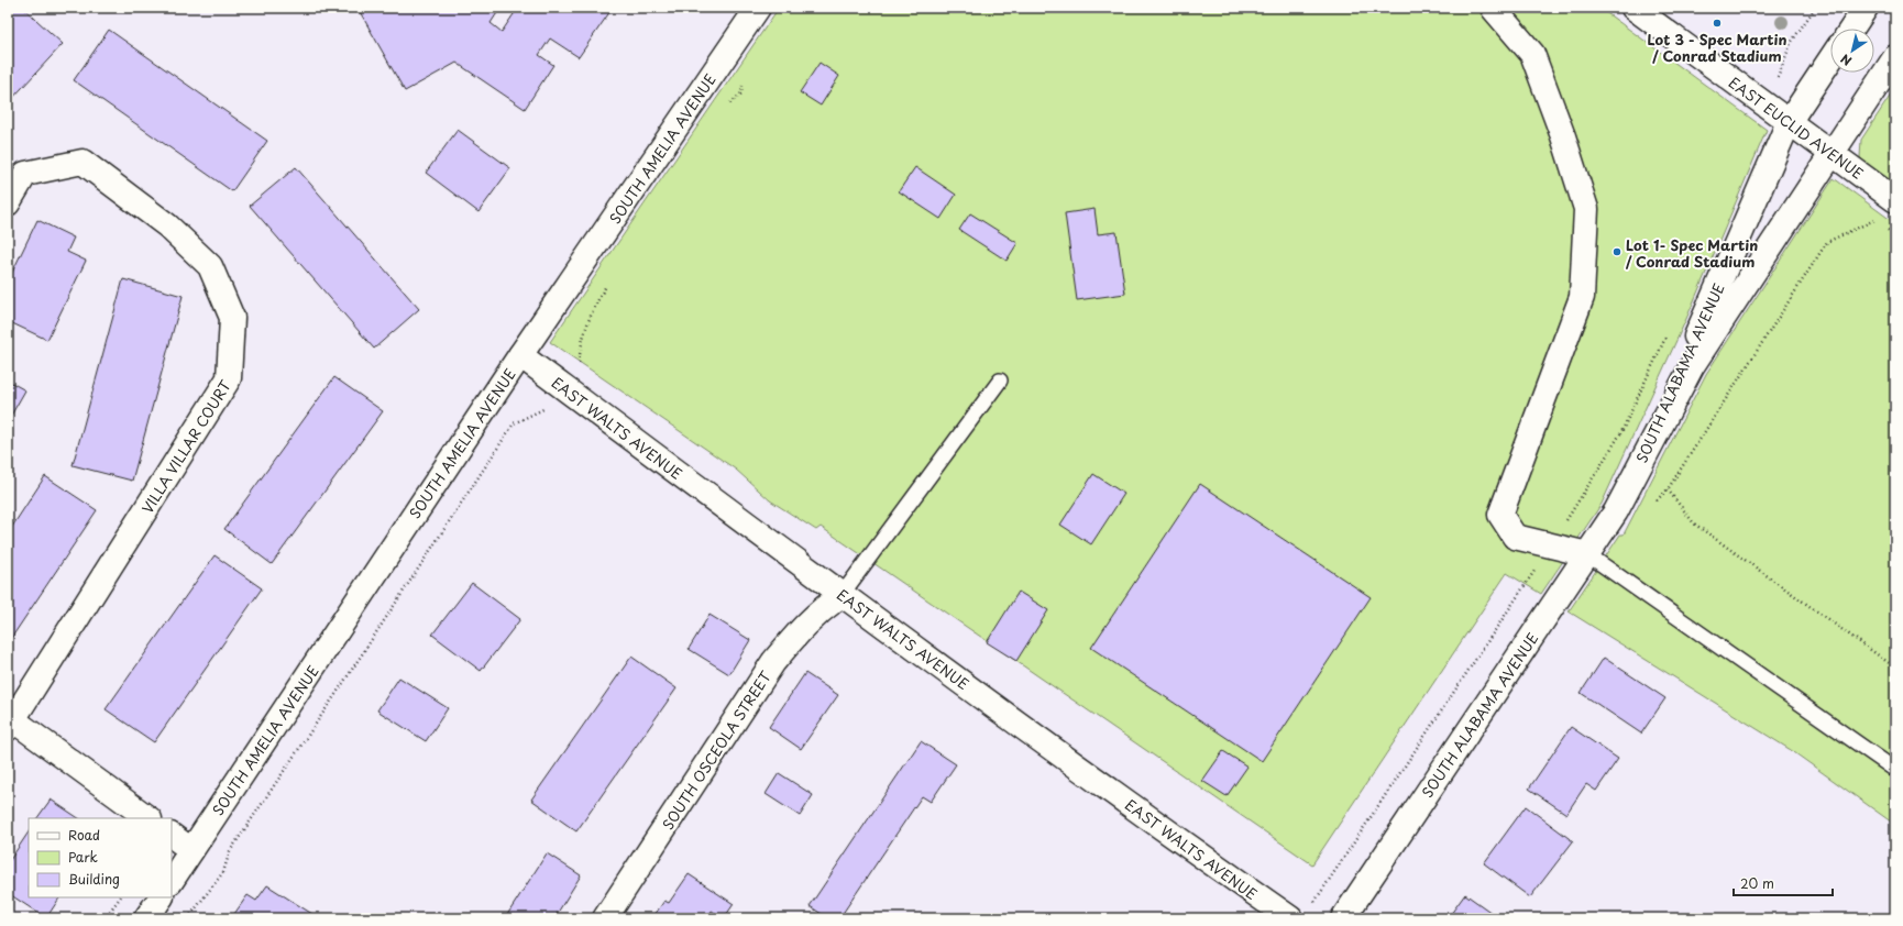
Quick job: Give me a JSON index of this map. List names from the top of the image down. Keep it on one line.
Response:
{"streets":{"street":["EAST EUCLID AVENUE","SOUTH AMELIA AVENUE","SOUTH ALABAMA AVENUE","EAST WALTS AVENUE","VILLA VILLAR COURT","SOUTH OSCEOLA STREET"]},"crossings":[["EAST EUCLID AVENUE","SOUTH ALABAMA AVENUE"],["SOUTH AMELIA AVENUE","EAST WALTS AVENUE"],["EAST WALTS AVENUE","SOUTH OSCEOLA STREET"]],"places":["Lot 3 - Spec Martin / Conrad Stadium","Lot 1- Spec Martin / Conrad Stadium"],"legend":["Road","Park","Building"],"scale_bar":"20 m","north":"bottom left"}
